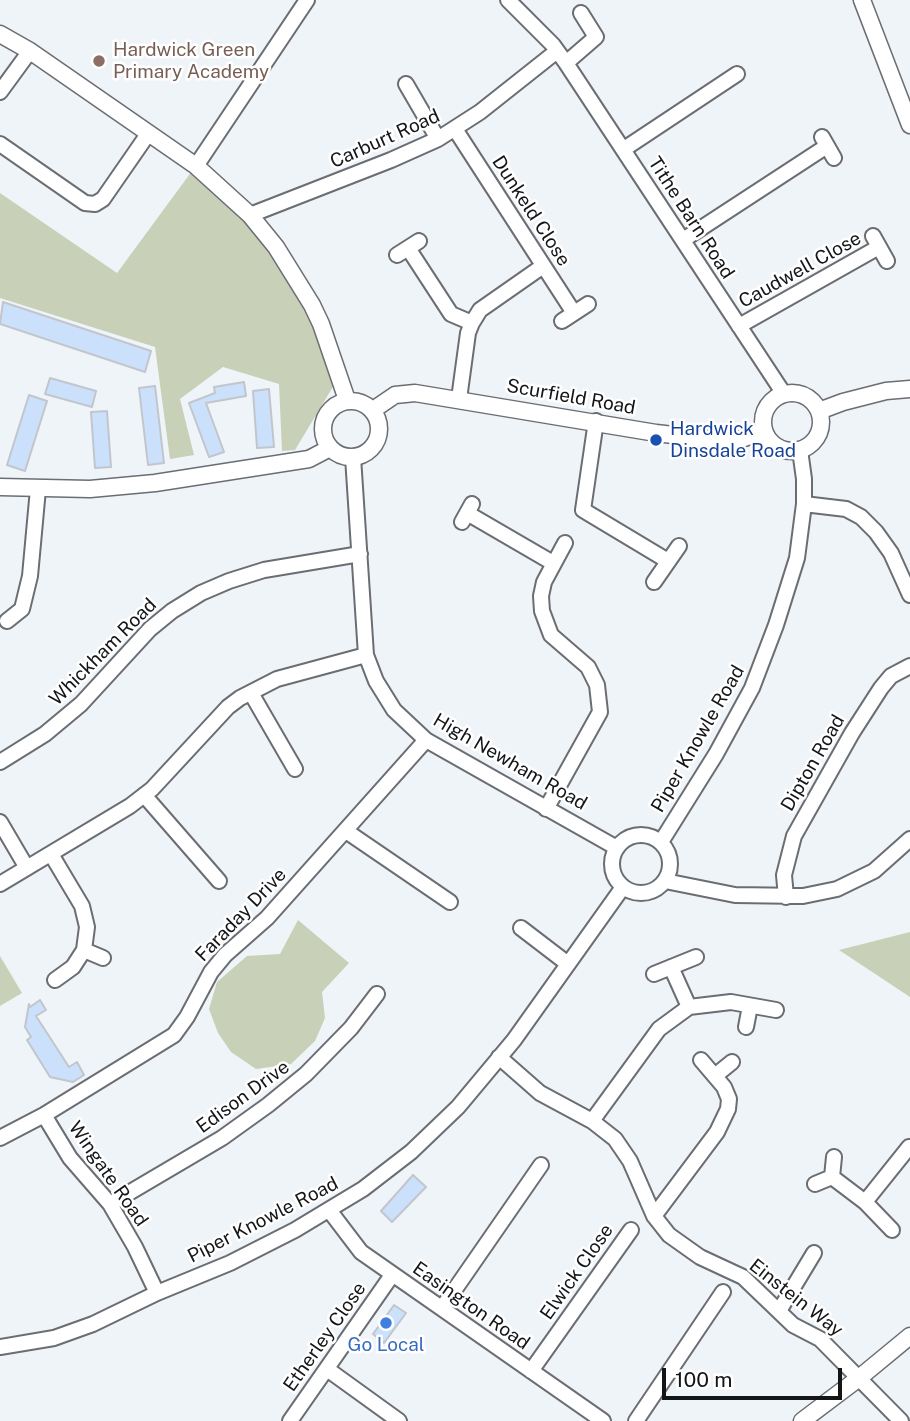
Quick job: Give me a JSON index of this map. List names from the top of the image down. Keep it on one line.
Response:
{"streets":{"street":["Carburt Road","Dunkeld Close","Tithe Barn Road","Caudwell Close","Scurfield Road","Whickham Road","Piper Knowle Road","High Newham Road","Dipton Road","Faraday Drive","Edison Drive","Wingate Road","Elwick Close","Einstein Way","Easington Road","Etherley Close"]},"crossings":[["Carburt Road","Dunkeld Close"],["Carburt Road","Tithe Barn Road"],["Tithe Barn Road","Caudwell Close"],["Tithe Barn Road","Scurfield Road"],["Tithe Barn Road","Piper Knowle Road"],["Scurfield Road","Piper Knowle Road"],["Scurfield Road","High Newham Road"],["Whickham Road","High Newham Road"],["Piper Knowle Road","High Newham Road"],["Piper Knowle Road","Wingate Road"],["Piper Knowle Road","Einstein Way"],["Piper Knowle Road","Easington Road"],["High Newham Road","Faraday Drive"],["Faraday Drive","Wingate Road"],["Edison Drive","Wingate Road"],["Elwick Close","Easington Road"],["Easington Road","Etherley Close"]],"places":["Hardwick Green Primary Academy","Hardwick Dinsdale Road","Go Local"],"scale_bar":"100 m"}
